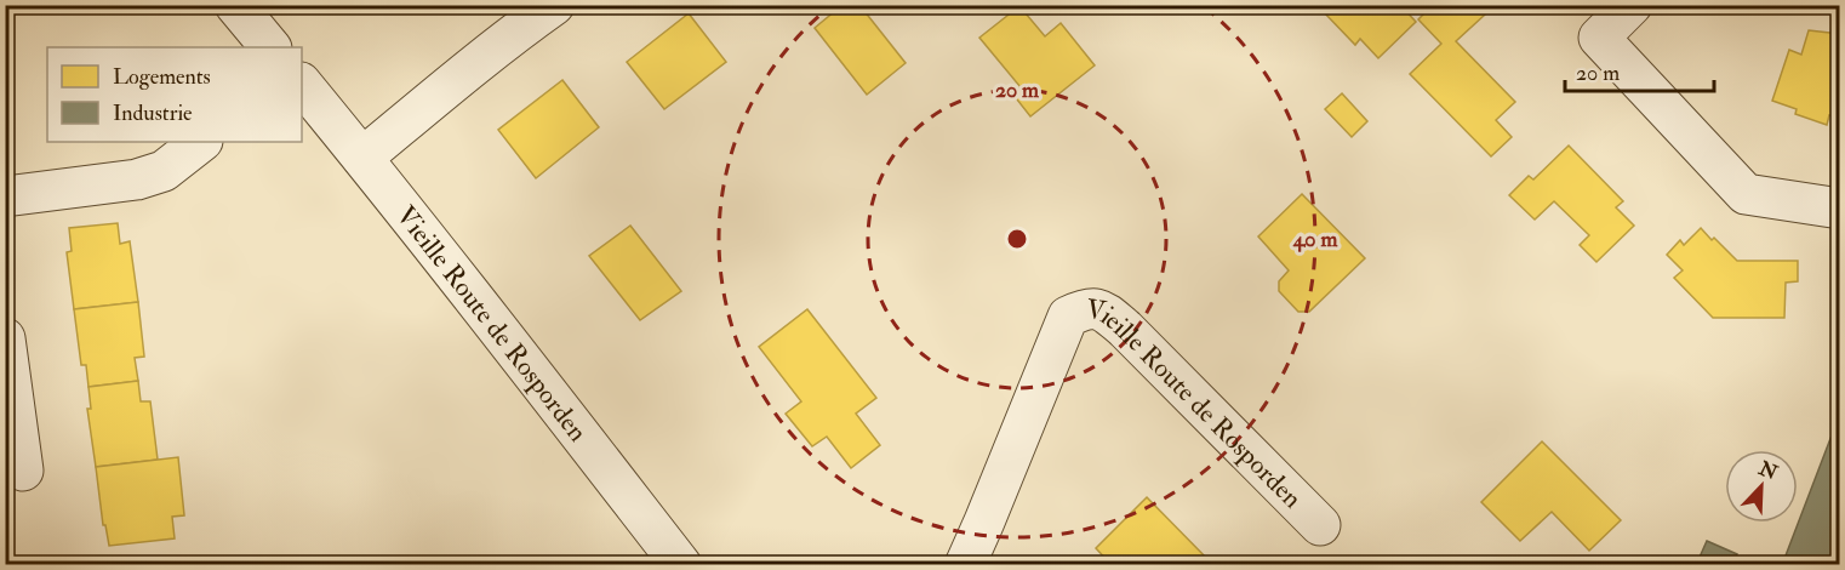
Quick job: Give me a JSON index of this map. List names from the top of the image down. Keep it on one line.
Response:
{"streets":{"street":["Vieille Route de Rosporden"]},"legend":["Logements","Industrie"],"scale_bar":"20 m","north":"top right","rings":["20 m","40 m"]}
